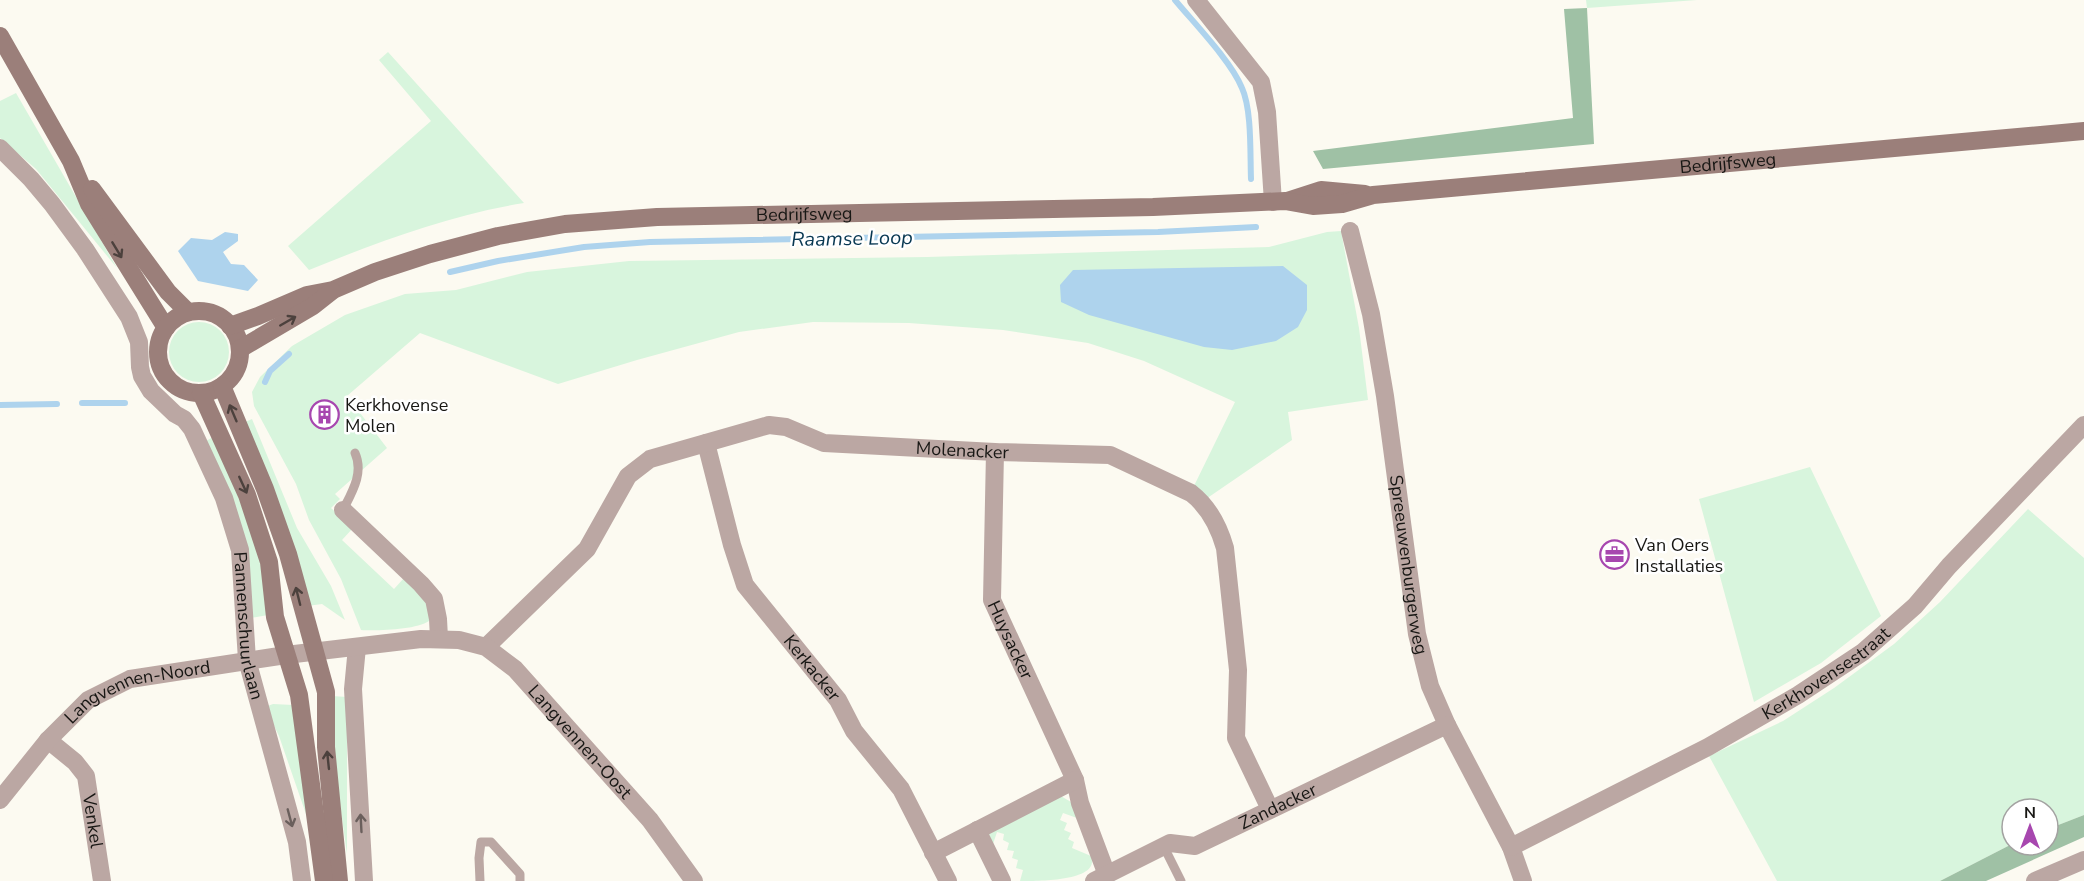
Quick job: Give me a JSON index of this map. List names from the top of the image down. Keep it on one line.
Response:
{"streets":{"main road":["Bedrijfsweg","Pannenschuurlaan"],"street":["Molenacker","Spreeuwenburgerweg","Huysacker","Kerkacker","Kerkhovensestraat","Langvennen-Noord","Langvennen-Oost","Zandacker","Venkel"]},"crossings":[["Bedrijfsweg","Pannenschuurlaan"],["Molenacker","Huysacker"],["Molenacker","Kerkacker"],["Molenacker","Langvennen-Oost"],["Molenacker","Zandacker"],["Spreeuwenburgerweg","Kerkhovensestraat"],["Spreeuwenburgerweg","Zandacker"],["Pannenschuurlaan","Langvennen-Noord"],["Huysacker","Zandacker"],["Langvennen-Noord","Langvennen-Oost"],["Langvennen-Noord","Venkel"]],"water":["Raamse Loop"],"places":{"building":["Kerkhovense Molen"],"office":["Van Oers Installaties"]},"north":"top"}
